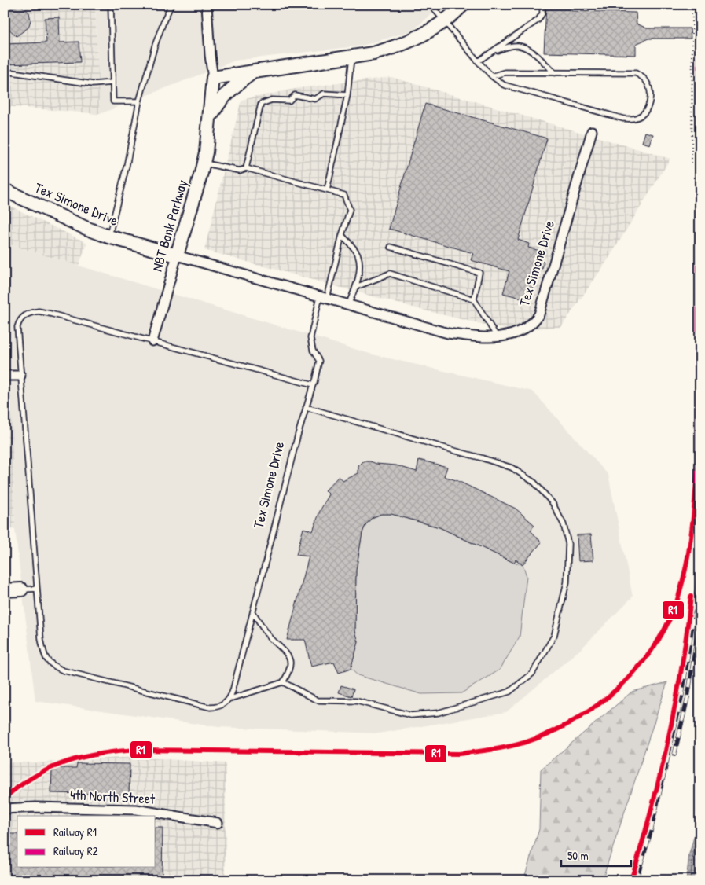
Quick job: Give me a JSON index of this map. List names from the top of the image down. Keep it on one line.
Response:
{"streets":{"street":["Tex Simone Drive","NBT Bank Parkway","4th North Street"]},"crossings":[["Tex Simone Drive","NBT Bank Parkway"]],"lines":["rail line R2","rail line R1"],"legend":["Railway R1","Railway R2"],"scale_bar":"50 m"}
